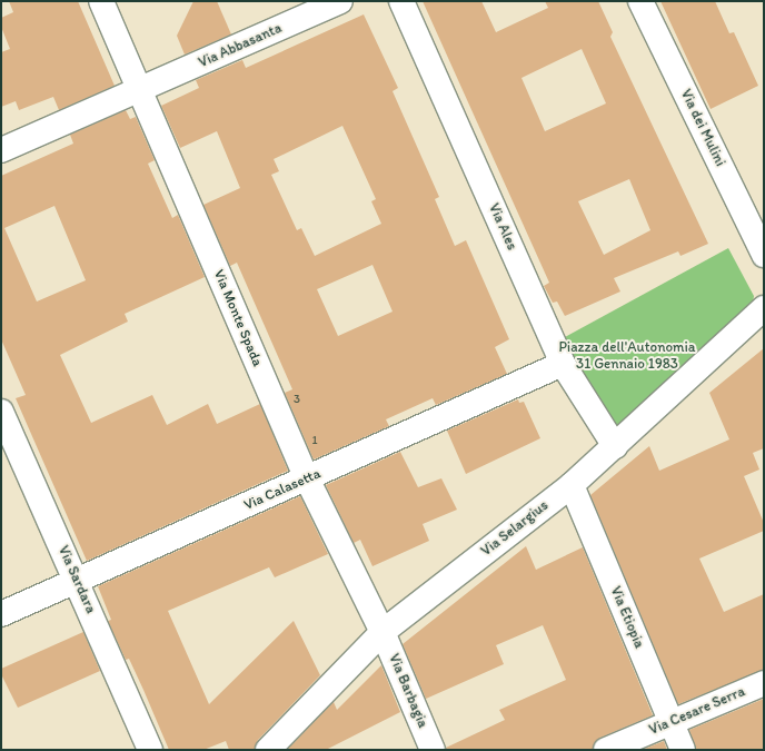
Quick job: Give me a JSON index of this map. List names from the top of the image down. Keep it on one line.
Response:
{"streets":{"street":["Via Abbasanta","Via dei Mulini","Via Ales","Via Monte Spada","Via Calasetta","Via Selargius","Via Sardara","Via Etiopia","Via Barbagia","Via Cesare Serra"]},"crossings":[["Via Abbasanta","Via Monte Spada"],["Via Ales","Via Calasetta"],["Via Ales","Via Selargius"],["Via Monte Spada","Via Calasetta"],["Via Monte Spada","Via Selargius"],["Via Monte Spada","Via Barbagia"],["Via Calasetta","Via Sardara"],["Via Selargius","Via Etiopia"],["Via Selargius","Via Barbagia"],["Via Etiopia","Via Cesare Serra"]],"parks":["Piazza dell'Autonomia 31 Gennaio 1983"],"house_numbers":["3","1"]}
